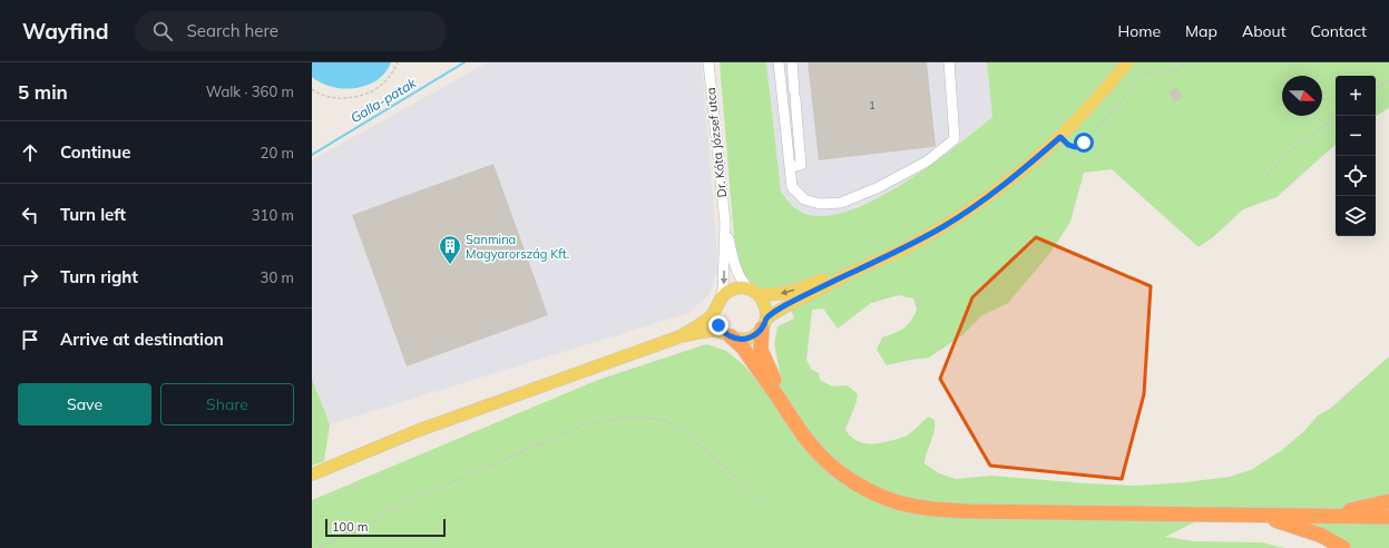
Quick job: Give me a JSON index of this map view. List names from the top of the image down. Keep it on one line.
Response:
{"streets":{"street":["Dr. Kóta József utca"]},"water":["Galla-patak"],"places":{"building":["Sanmina Magyarország Kft."]},"house_numbers":["1"],"scale_bar":"100 m","north":"right","page":{"header":"Wayfind","search":"Search here","nav":["Home","Map","About","Contact"],"heading":["5 min","Walk · 360 m"],"map_buttons":["+","−"],"list":[["Continue","20 m"],["Turn left","310 m"],["Turn right","30 m"],"Arrive at destination"],"buttons":["Save","Share"],"scale":"100 m"}}
